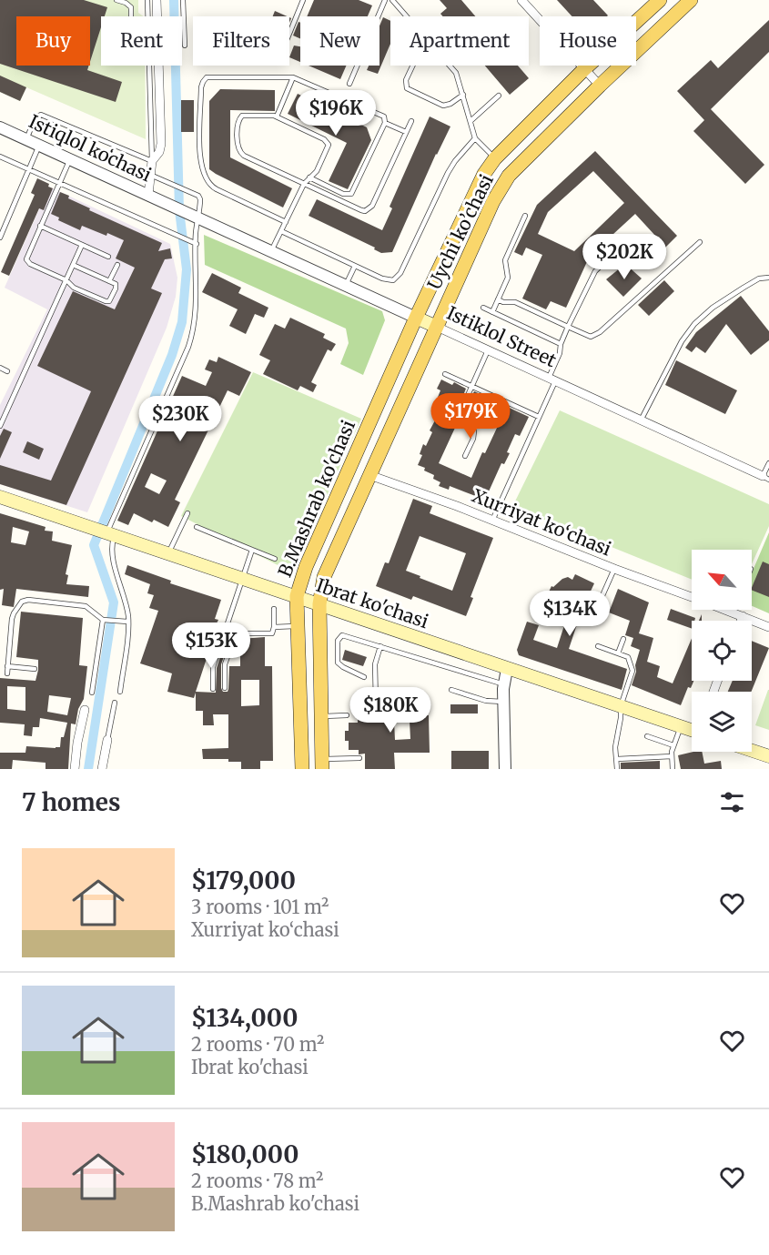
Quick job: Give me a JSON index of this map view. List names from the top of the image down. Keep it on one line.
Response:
{"streets":{"main road":["Uychi ko’chasi","Istiklol Street","B.Mashrab ko'chasi","Ibrat ko'chasi"],"street":["Istiqlol koʻchasi","Xurriyat ko‘chasi"]},"crossings":[["Istiqlol koʻchasi","Istiklol Street"],["Uychi ko’chasi","Istiklol Street"],["Uychi ko’chasi","B.Mashrab ko'chasi"],["Istiklol Street","B.Mashrab ko'chasi"],["B.Mashrab ko'chasi","Xurriyat ko‘chasi"],["B.Mashrab ko'chasi","Ibrat ko'chasi"]],"north":"top left","page":{"chip":["Buy","Rent","Filters","New","Apartment","House"],"price":["$196K","$202K","$179K","$230K","$134K","$153K","$180K"],"heading":"7 homes","list":[{"name":"$179,000","note":"3 rooms · 101 m² · Xurriyat ko‘chasi"},{"name":"$134,000","note":"2 rooms · 70 m² · Ibrat ko'chasi"},{"name":"$180,000","note":"2 rooms · 78 m² · B.Mashrab ko'chasi"}]}}
